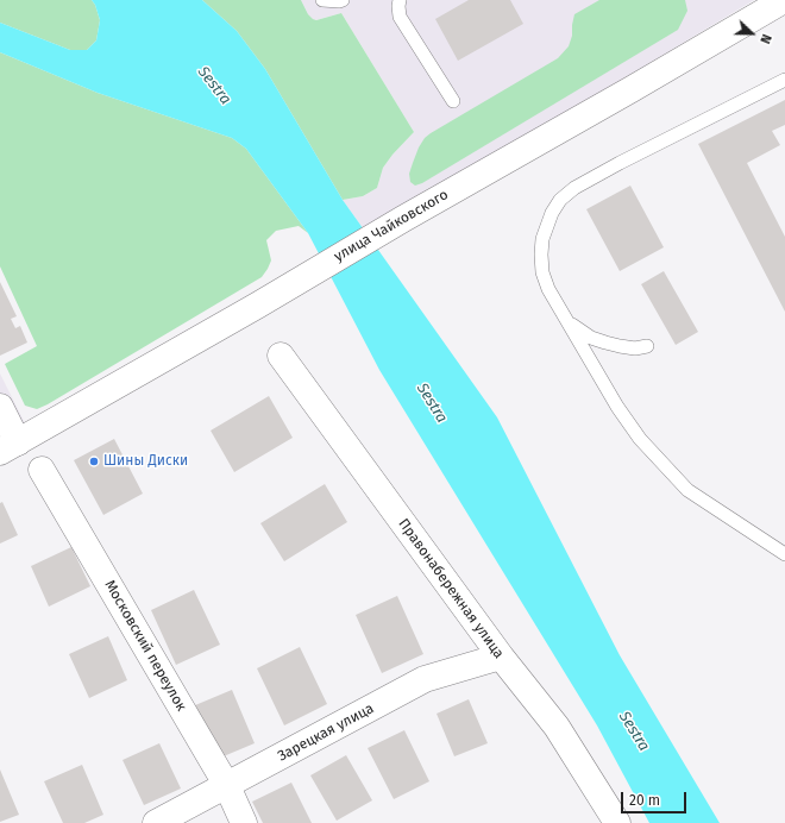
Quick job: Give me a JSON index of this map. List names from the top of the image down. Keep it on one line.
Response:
{"streets":{"street":["улица Чайковского","Правонабережная улица","Московский переулок","Зарецкая улица"]},"crossings":[["Правонабережная улица","Зарецкая улица"],["Московский переулок","Зарецкая улица"]],"water":["Sestra"],"places":["Шины Диски"],"scale_bar":"20 m","north":"right"}
